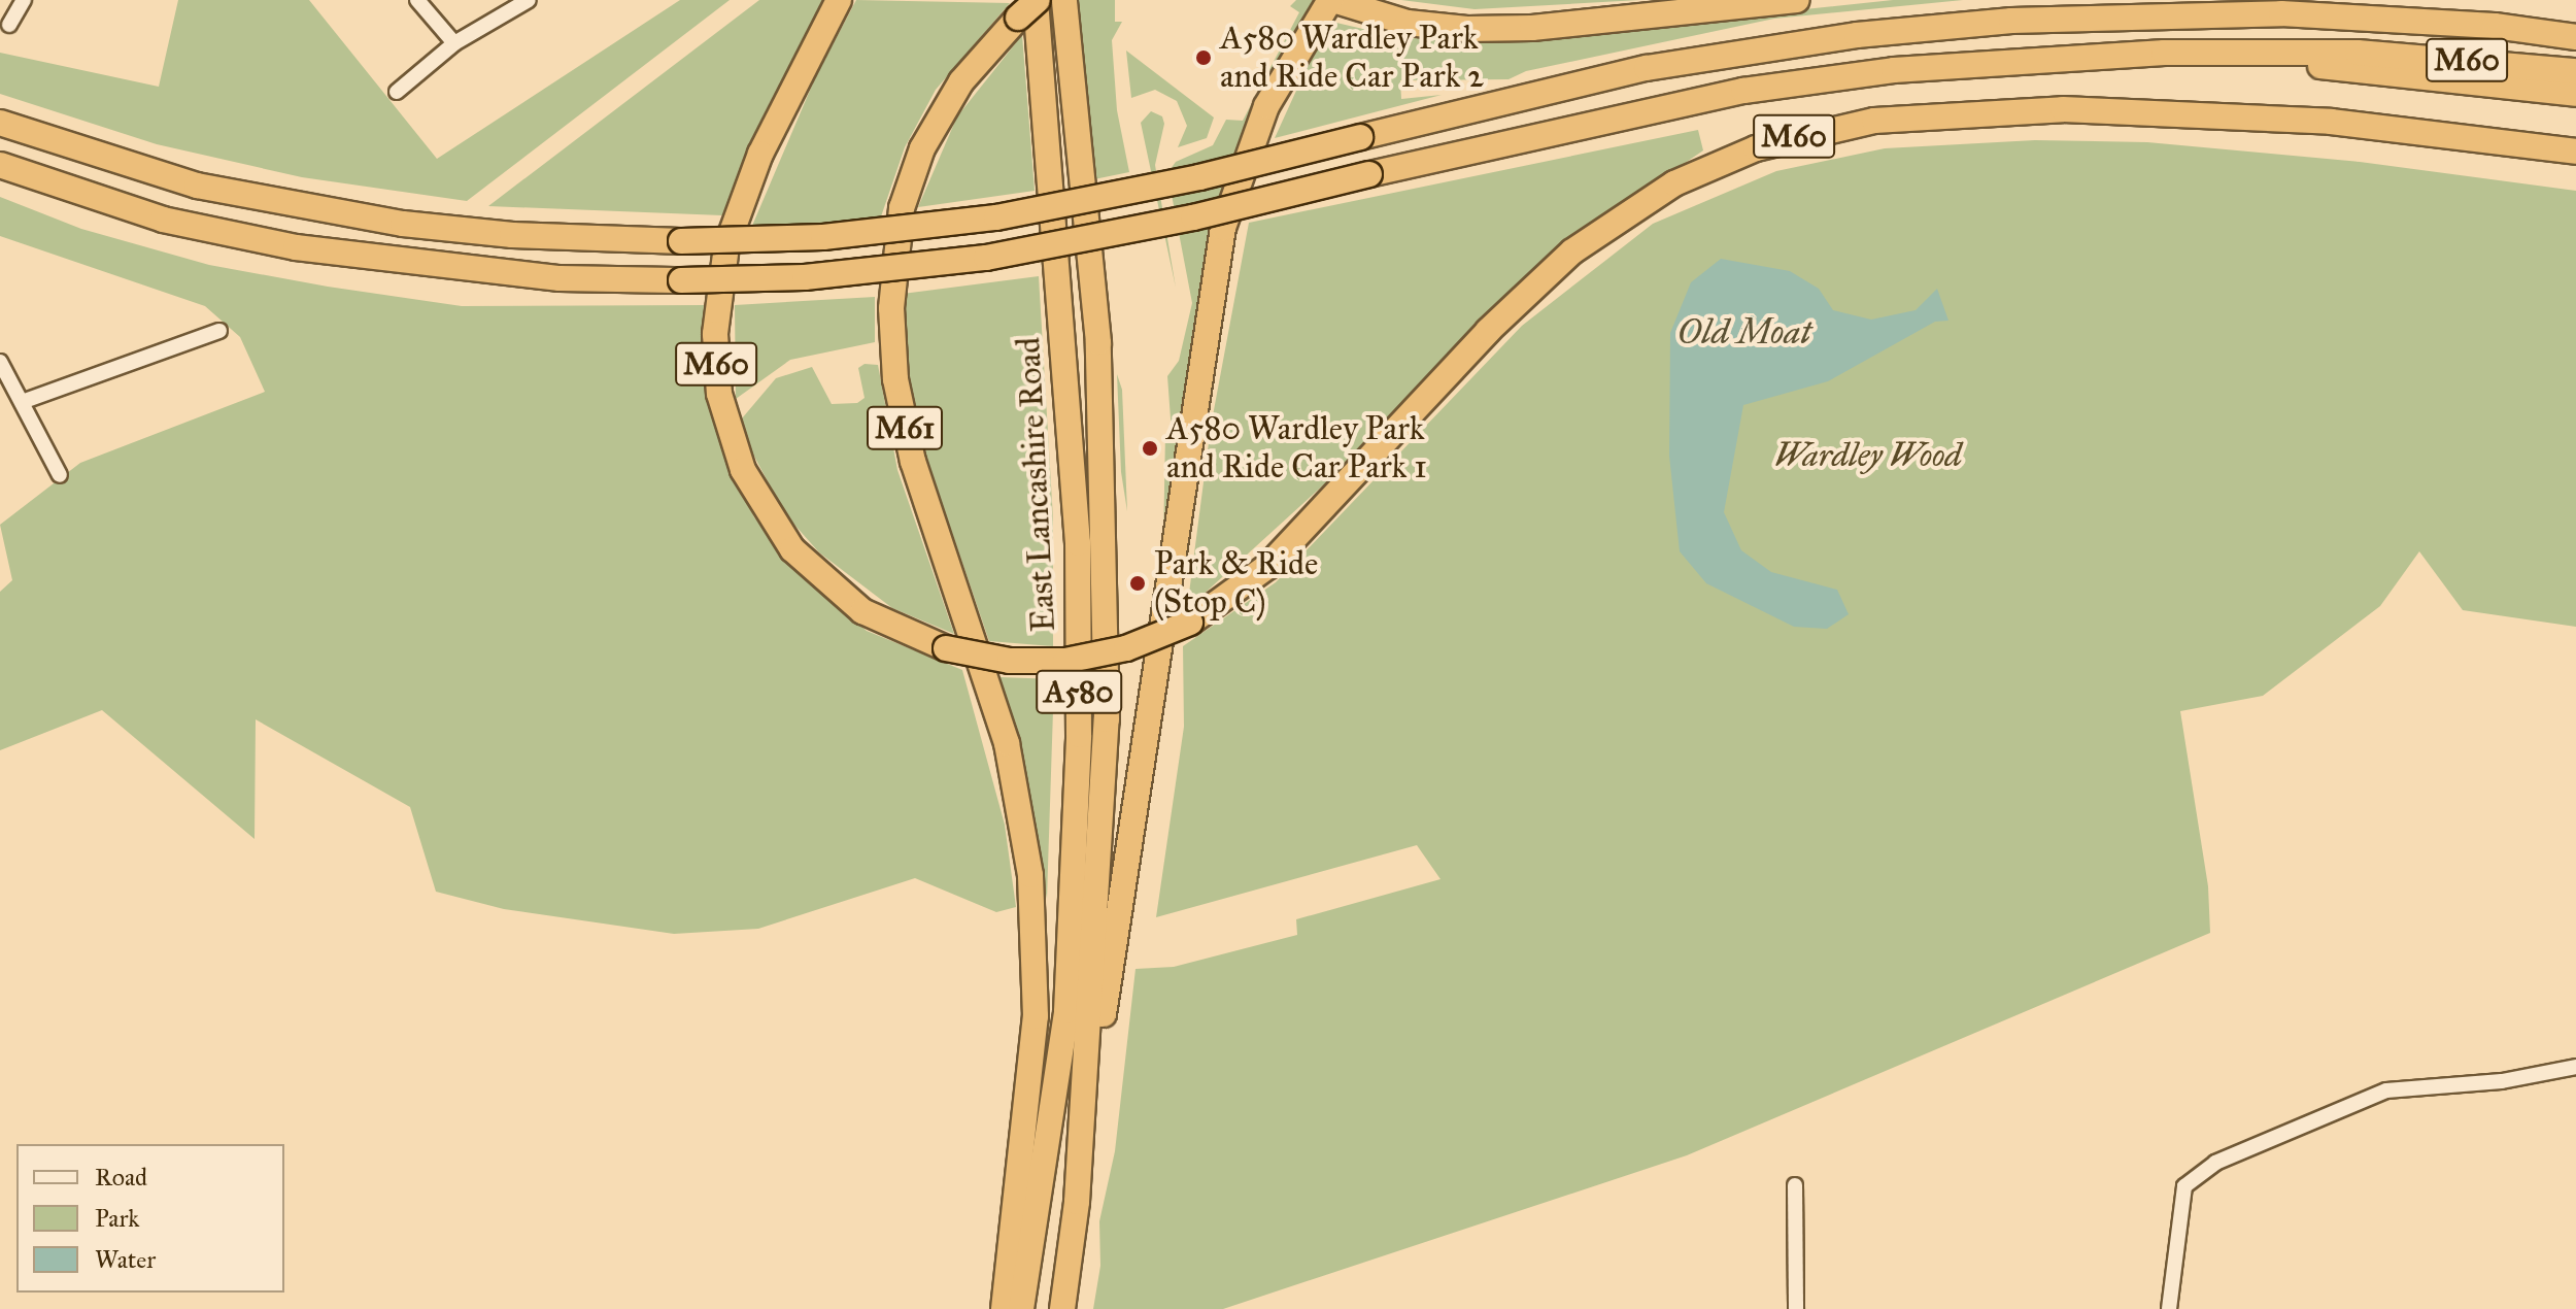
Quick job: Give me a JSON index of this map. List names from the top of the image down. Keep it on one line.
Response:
{"streets":{"highway":["M60","M61","East Lancashire Road","A580"]},"crossings":[["M61","East Lancashire Road"],["East Lancashire Road","A580"]],"water":["Old Moat"],"parks":["Wardley Wood"],"places":["A580 Wardley Park and Ride Car Park 2","A580 Wardley Park and Ride Car Park 1","Park & Ride (Stop C)"],"legend":["Road","Park","Water"]}
